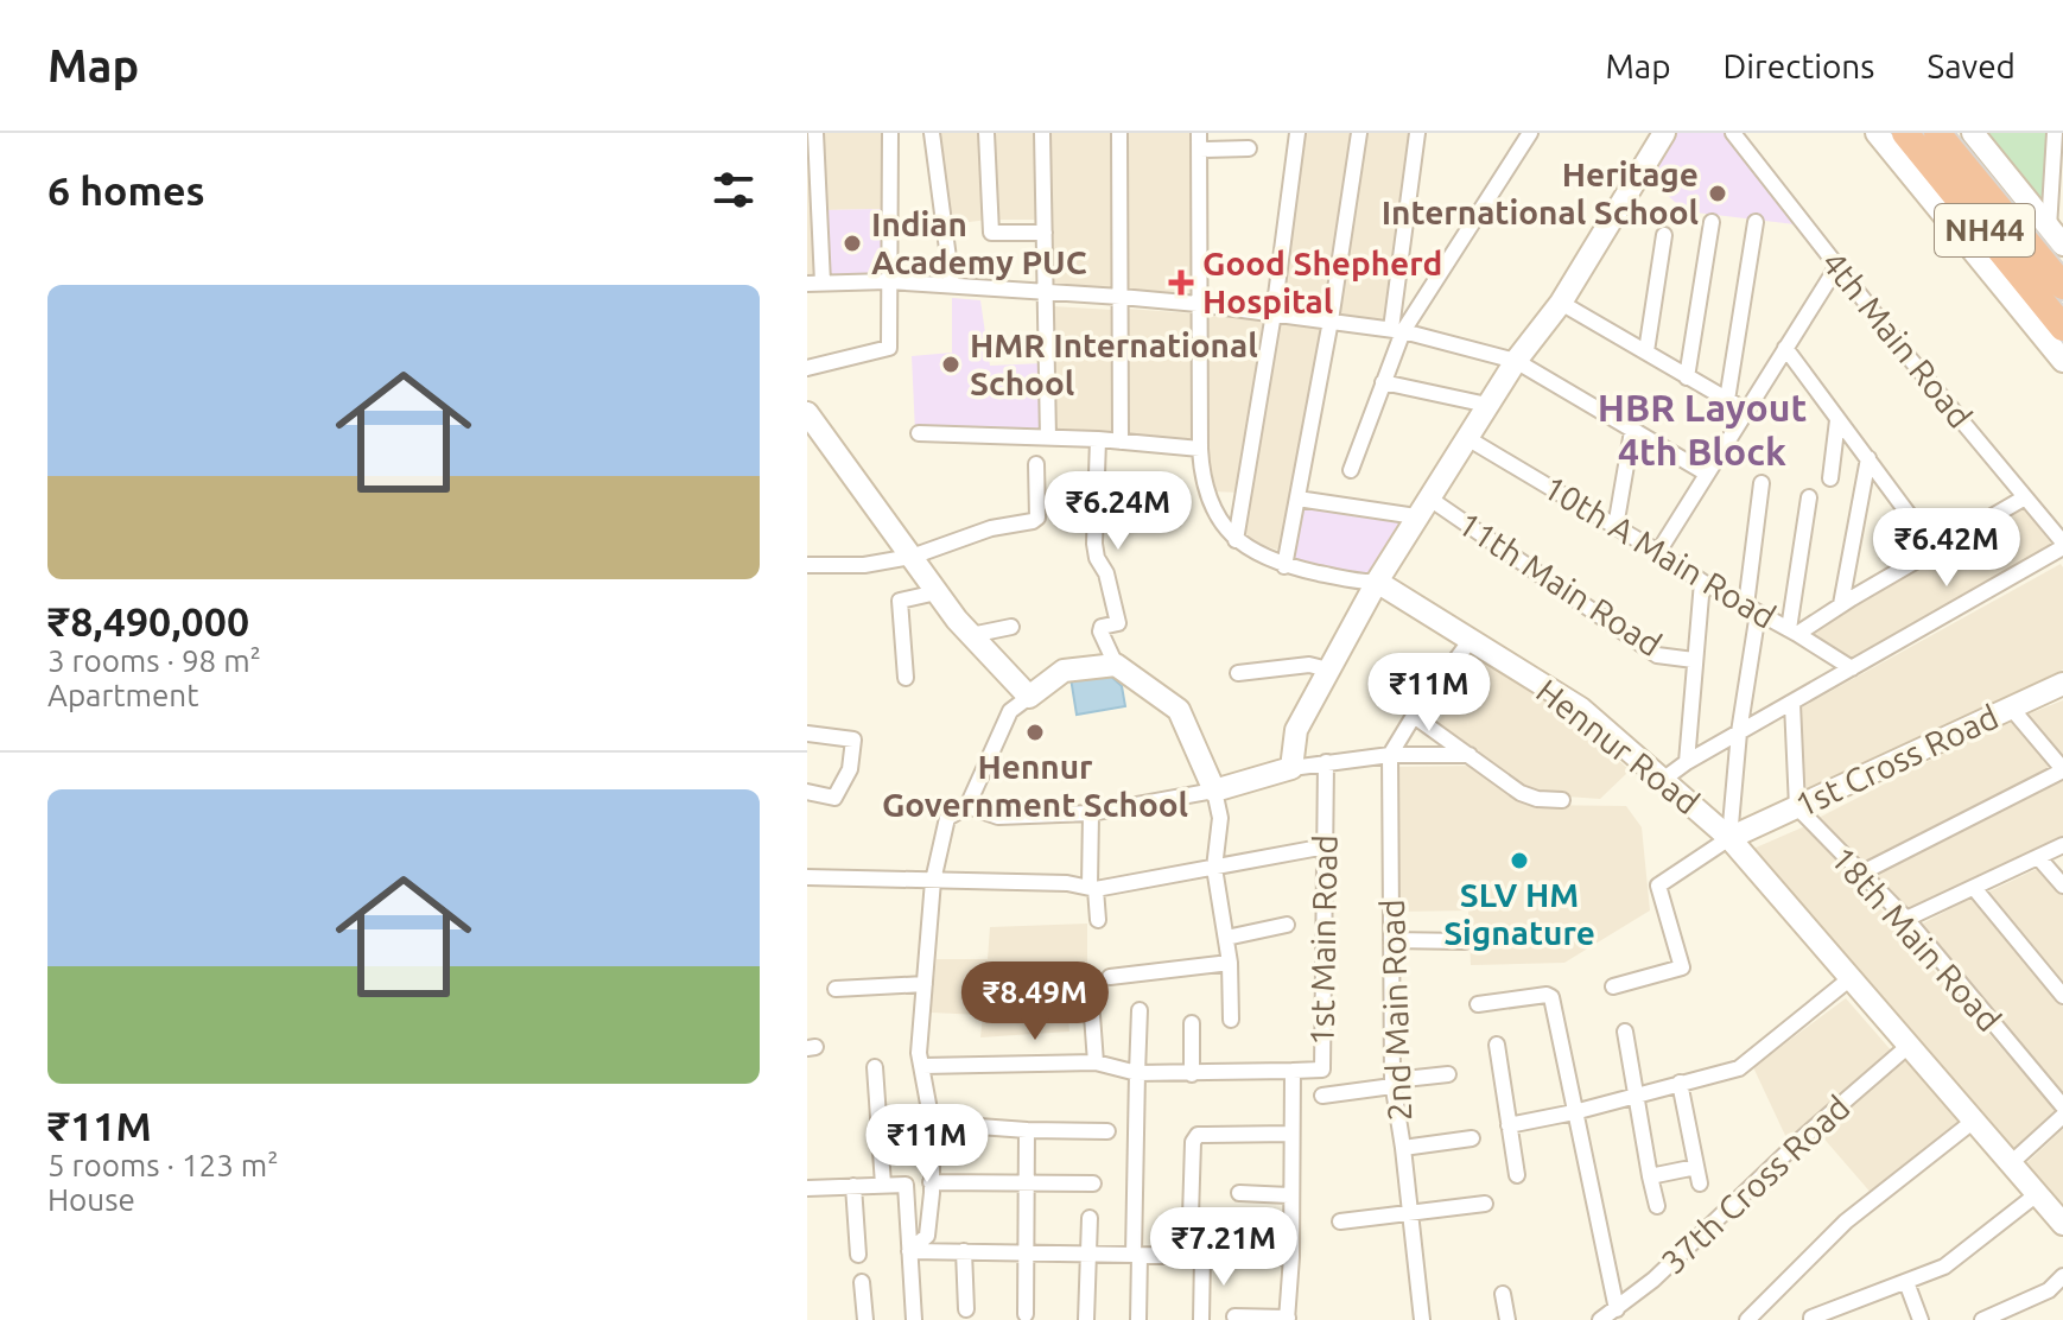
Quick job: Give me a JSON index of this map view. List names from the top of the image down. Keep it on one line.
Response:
{"streets":{"highway":["NH44"],"street":["4th Main Road","10th A Main Road","11th Main Road","Hennur Road","1st Cross Road","18th Main Road","1st Main Road","2nd Main Road","37th Cross Road"]},"crossings":[["Hennur Road","1st Cross Road"],["Hennur Road","37th Cross Road"],["1st Cross Road","18th Main Road"]],"districts":["HBR Layout 4th Block"],"places":{"other":["Heritage International School","Indian Academy PUC","HMR International School","Hennur Government School","SLV HM Signature"],"health":["Good Shepherd Hospital"]},"page":{"header":"Map","nav":["Map","Directions","Saved"],"heading":"6 homes","list":[{"name":"₹8,490,000","note":"3 rooms · 98 m² · Apartment"},{"name":"₹11M","note":"5 rooms · 123 m² · House"}],"price":["₹6.24M","₹6.42M","₹11M","₹8.49M","₹11M","₹7.21M"]}}
